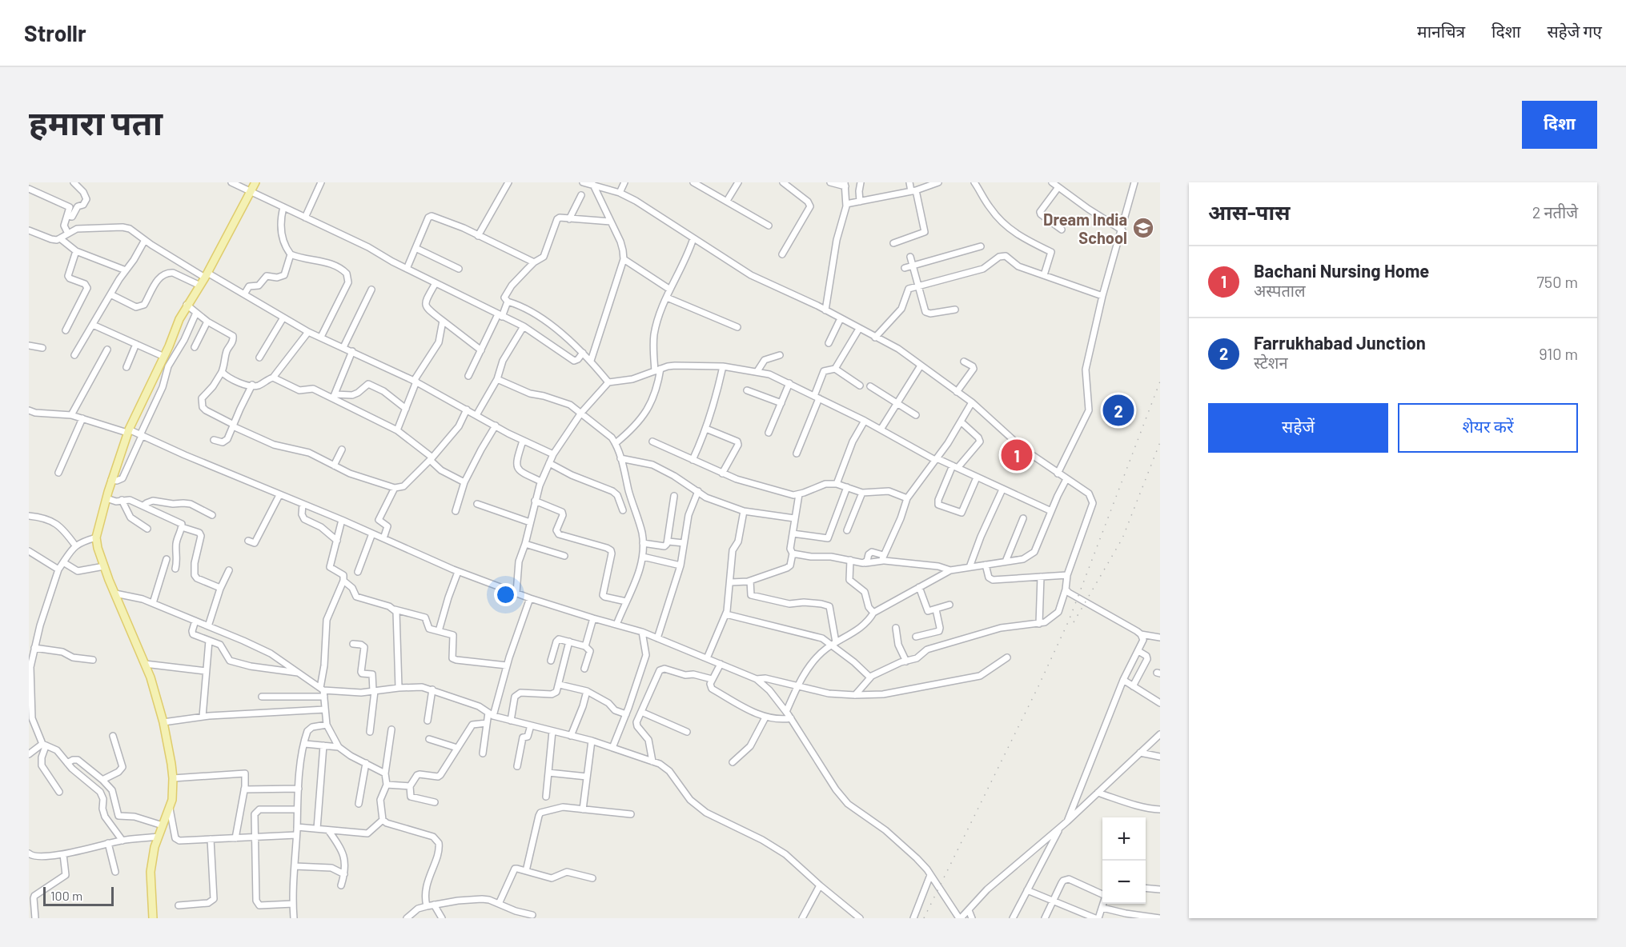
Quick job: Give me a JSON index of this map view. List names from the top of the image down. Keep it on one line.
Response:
{"places":{"school or university":["Dream India School"]},"scale_bar":"100 m","page":{"header":"Strollr","nav":["मानचित्र","दिशा","सहेजे गए"],"buttons":["दिशा",["सहेजें","शेयर करें"]],"title":"हमारा पता","heading":["आस-पास","2 नतीजे"],"list":[{"mark":"1","name":"Bachani Nursing Home","note":"अस्पताल","value":"750 m"},{"mark":"2","name":"Farrukhabad Junction","note":"स्टेशन","value":"910 m"}],"pins":["2","1"],"map_buttons":["+","−"],"scale":"100 m"}}
